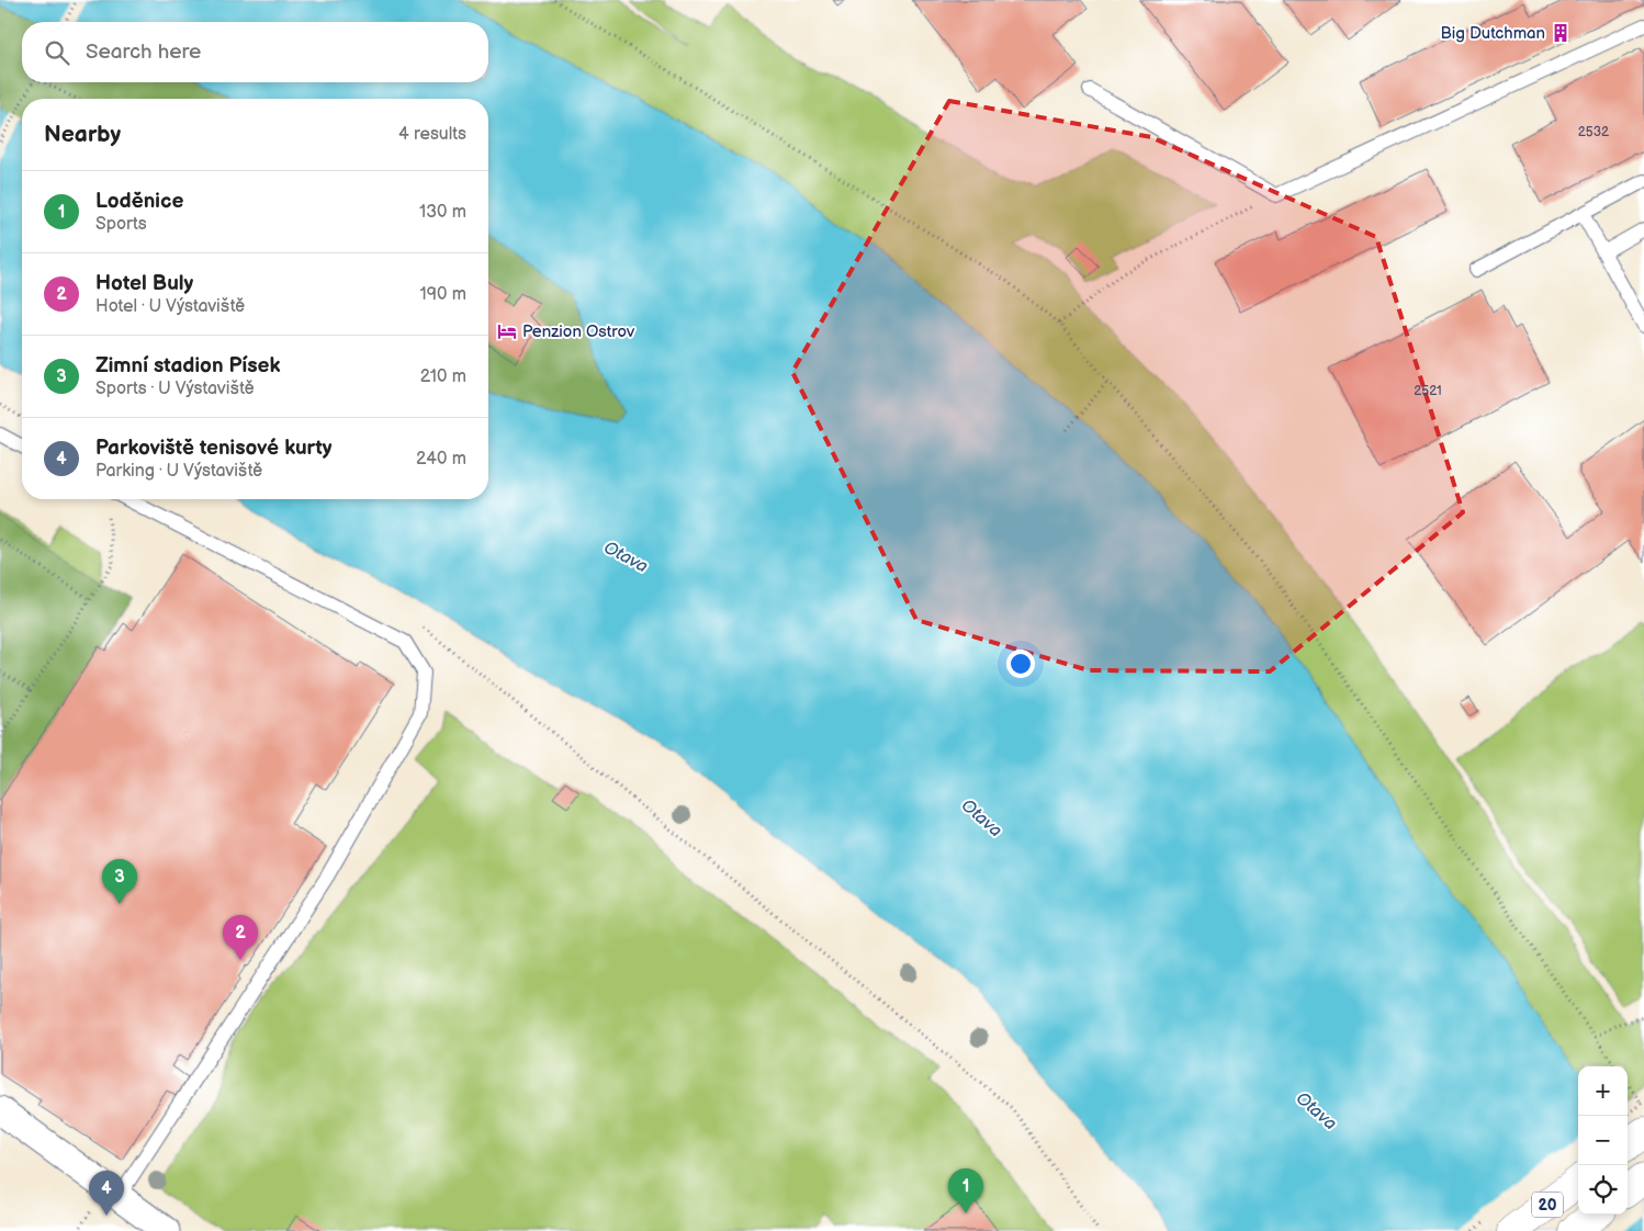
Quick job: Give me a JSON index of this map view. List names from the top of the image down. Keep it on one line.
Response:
{"streets":{"highway":["20"]},"water":["Otava"],"places":{"building":["Big Dutchman"],"hotel":["Penzion Ostrov"]},"house_numbers":["2532","2521"],"page":{"search":"Search here","heading":["Nearby","4 results"],"list":[{"mark":"1","name":"Loděnice","note":"Sports","value":"130 m"},{"mark":"2","name":"Hotel Buly","note":"Hotel · U Výstaviště","value":"190 m"},{"mark":"3","name":"Zimní stadion Písek","note":"Sports · U Výstaviště","value":"210 m"},{"mark":"4","name":"Parkoviště tenisové kurty","note":"Parking · U Výstaviště","value":"240 m"}],"pins":["3","2","1","4"],"map_buttons":["+","−"]}}
